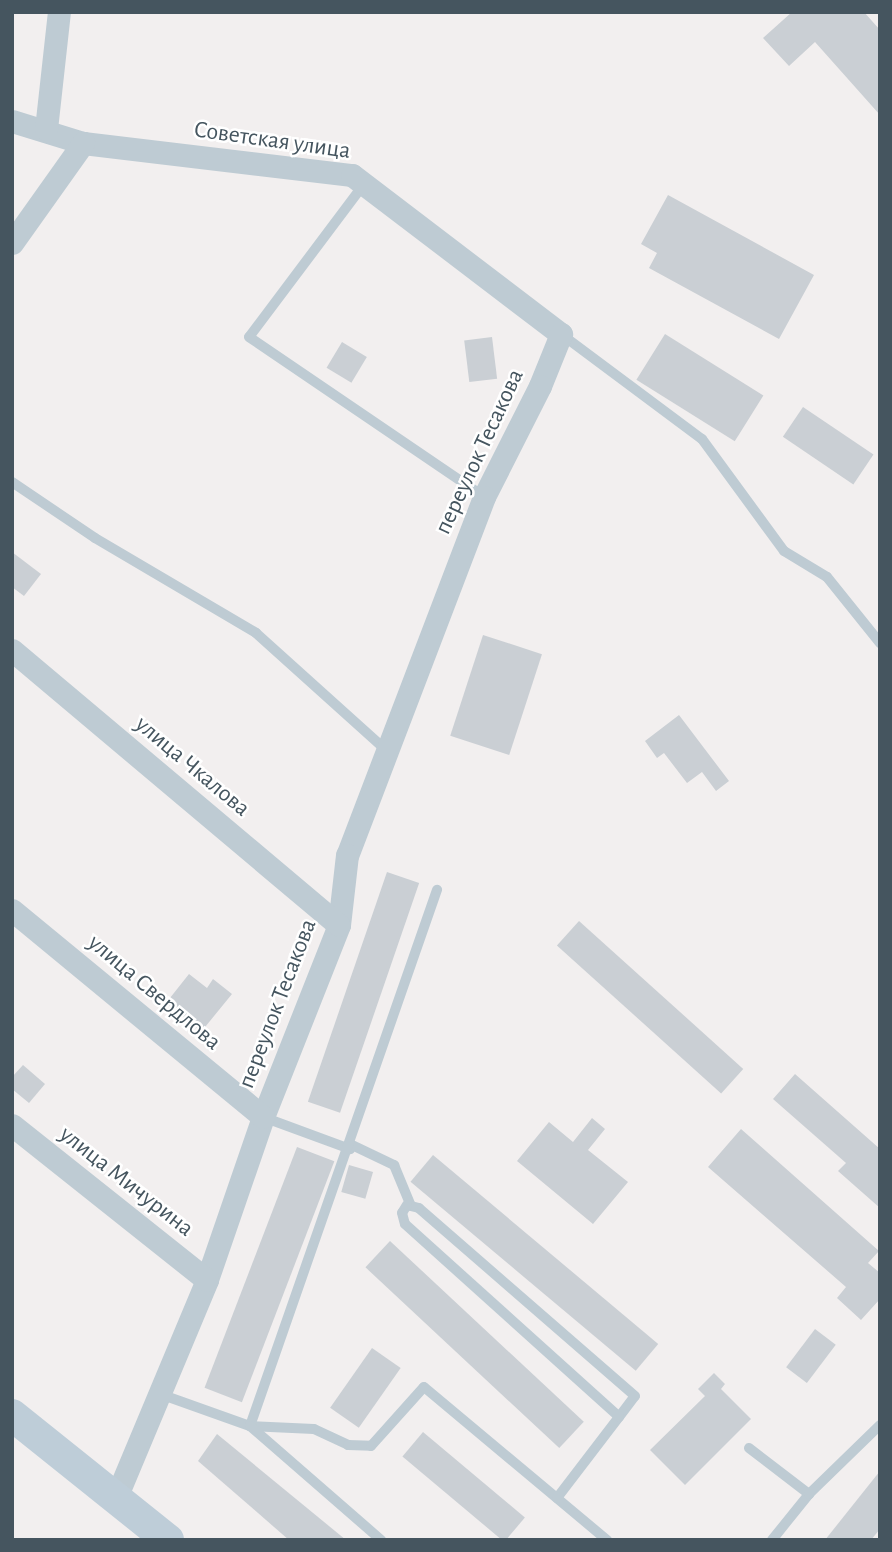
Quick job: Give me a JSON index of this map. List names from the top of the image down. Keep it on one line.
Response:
{"streets":{"street":["Советская улица","переулок Тесакова","улица Чкалова","улица Свердлова","улица Мичурина"]},"crossings":[["Советская улица","переулок Тесакова"],["переулок Тесакова","улица Чкалова"],["переулок Тесакова","улица Свердлова"],["переулок Тесакова","улица Мичурина"]]}
